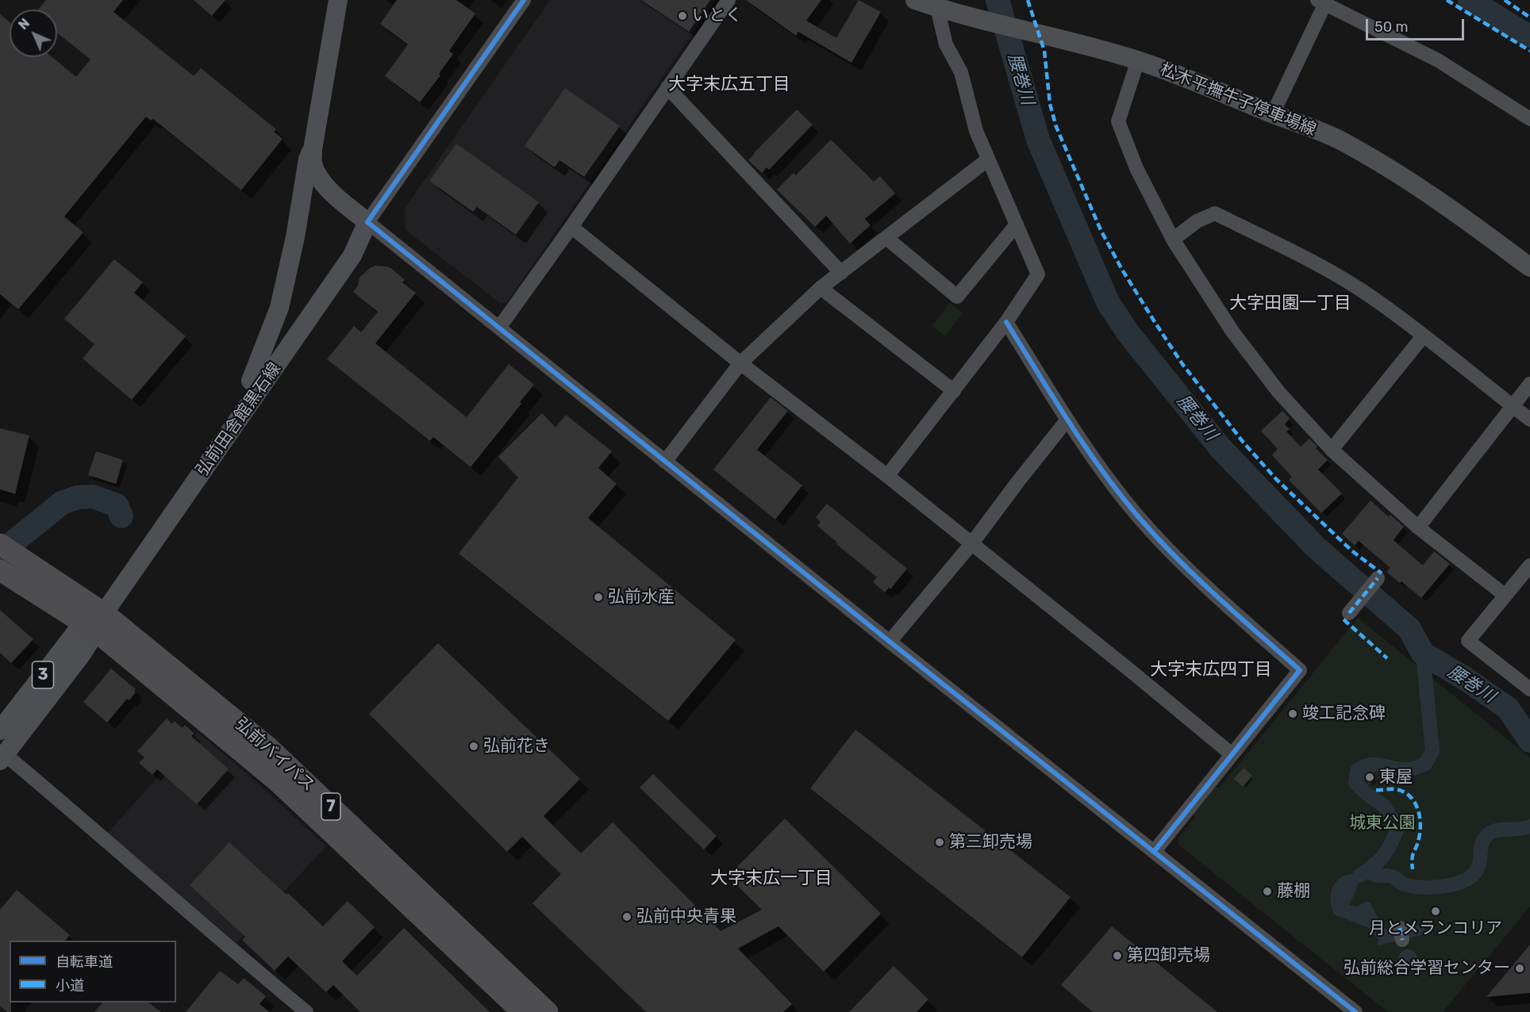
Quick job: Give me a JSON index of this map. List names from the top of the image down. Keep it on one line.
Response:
{"streets":{"highway":["弘前バイパス","7"],"main road":["松木平撫牛子停車場線","弘前田舎館黒石線","3"]},"crossings":[["弘前田舎館黒石線","3"],["弘前田舎館黒石線","弘前バイパス"],["3","弘前バイパス"]],"districts":["大字末広五丁目","大字田園一丁目","大字末広四丁目","大字末広一丁目"],"water":["腰巻川"],"parks":["城東公園"],"places":["いとく","弘前水産","竣工記念碑","弘前花き","東屋","第三卸売場","藤棚","月とメランコリア","弘前中央青果","第四卸売場","弘前総合学習センター"],"legend":["自転車道","小道"],"scale_bar":"50 m","north":"top left"}
